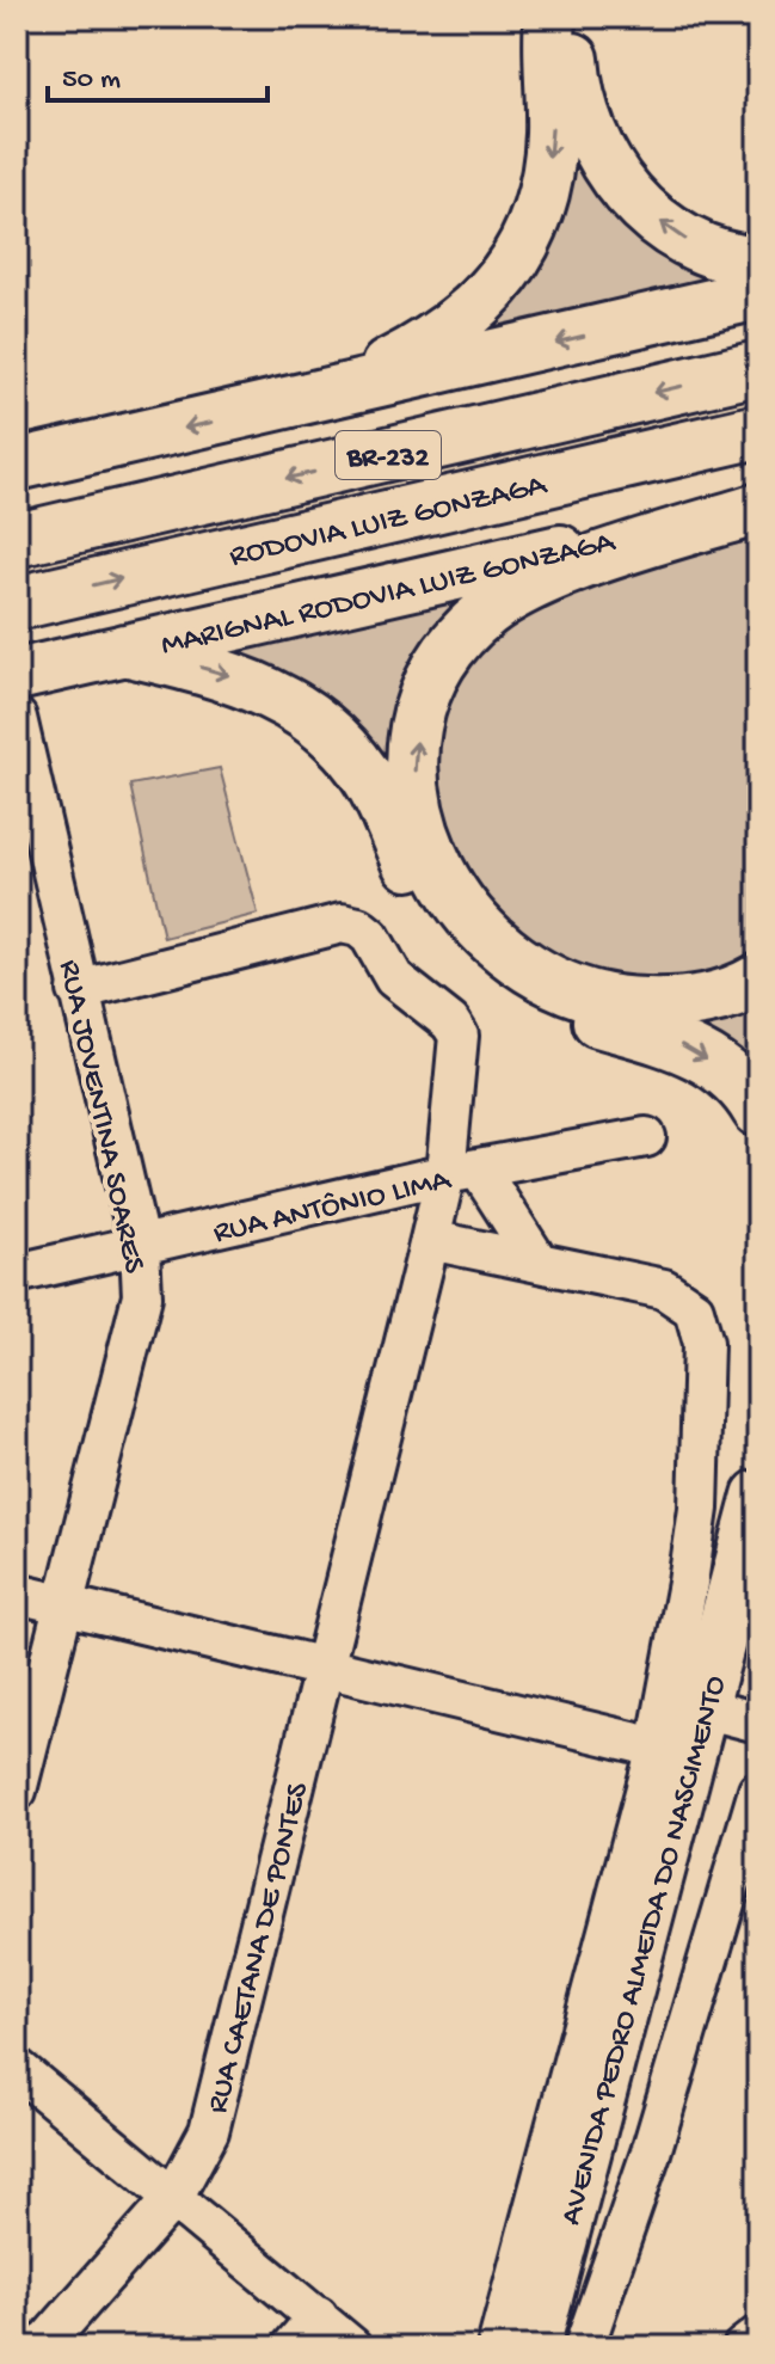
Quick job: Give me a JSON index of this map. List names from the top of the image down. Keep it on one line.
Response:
{"streets":{"highway":["BR-232","RODOVIA LUIZ GONZAGA"],"main road":["MARIGNAL RODOVIA LUIZ GONZAGA","AVENIDA PEDRO ALMEIDA DO NASCIMENTO"],"street":["RUA JOVENTINA SOARES","RUA ANTÔNIO LIMA","RUA CAETANA DE PONTES"]},"crossings":[["RUA JOVENTINA SOARES","RUA ANTÔNIO LIMA"],["RUA JOVENTINA SOARES","RUA CAETANA DE PONTES"],["RUA ANTÔNIO LIMA","RUA CAETANA DE PONTES"]],"scale_bar":"50 m"}
